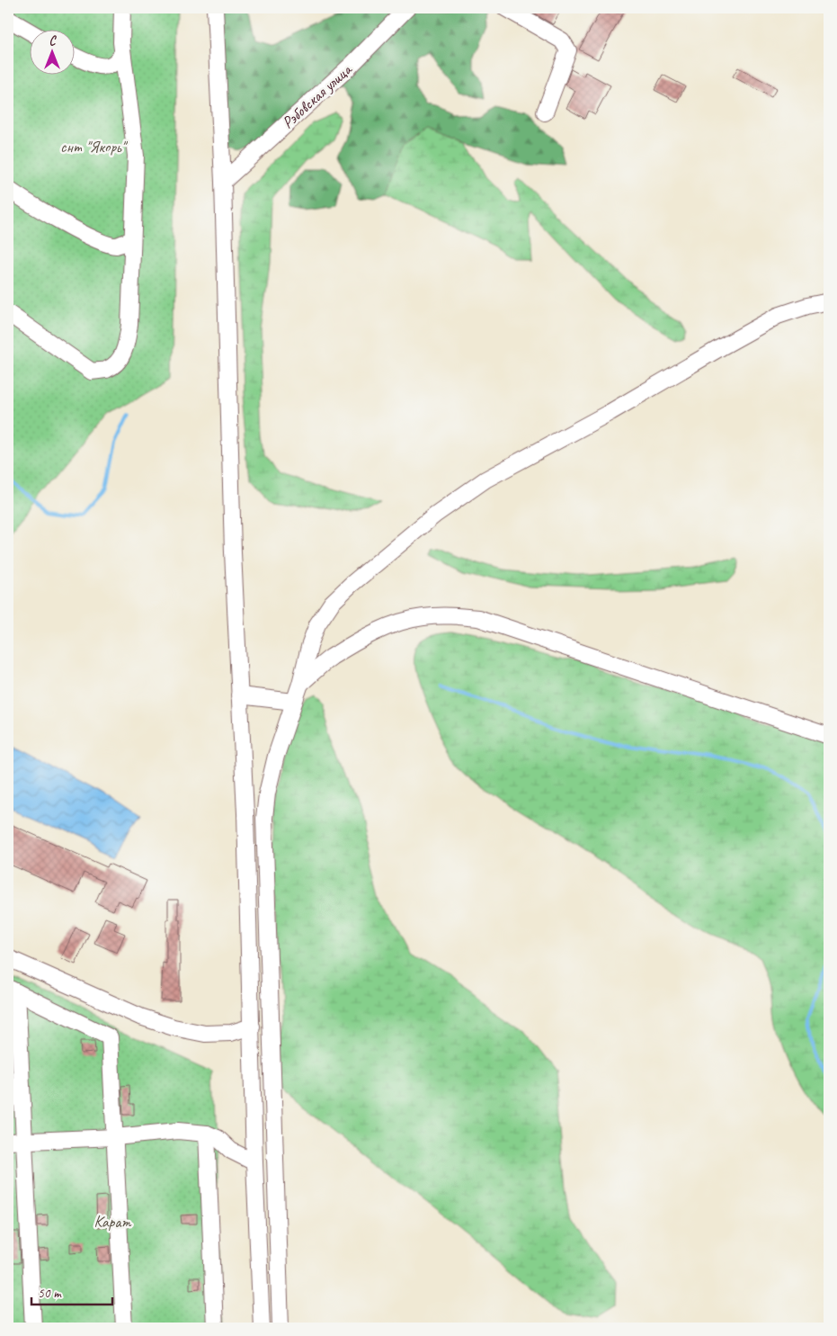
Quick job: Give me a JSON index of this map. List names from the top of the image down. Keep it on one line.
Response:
{"streets":{"street":["Рэбовская улица"]},"parks":["снт \"Якорь\"","Карат"],"scale_bar":"50 m","north":"top"}
